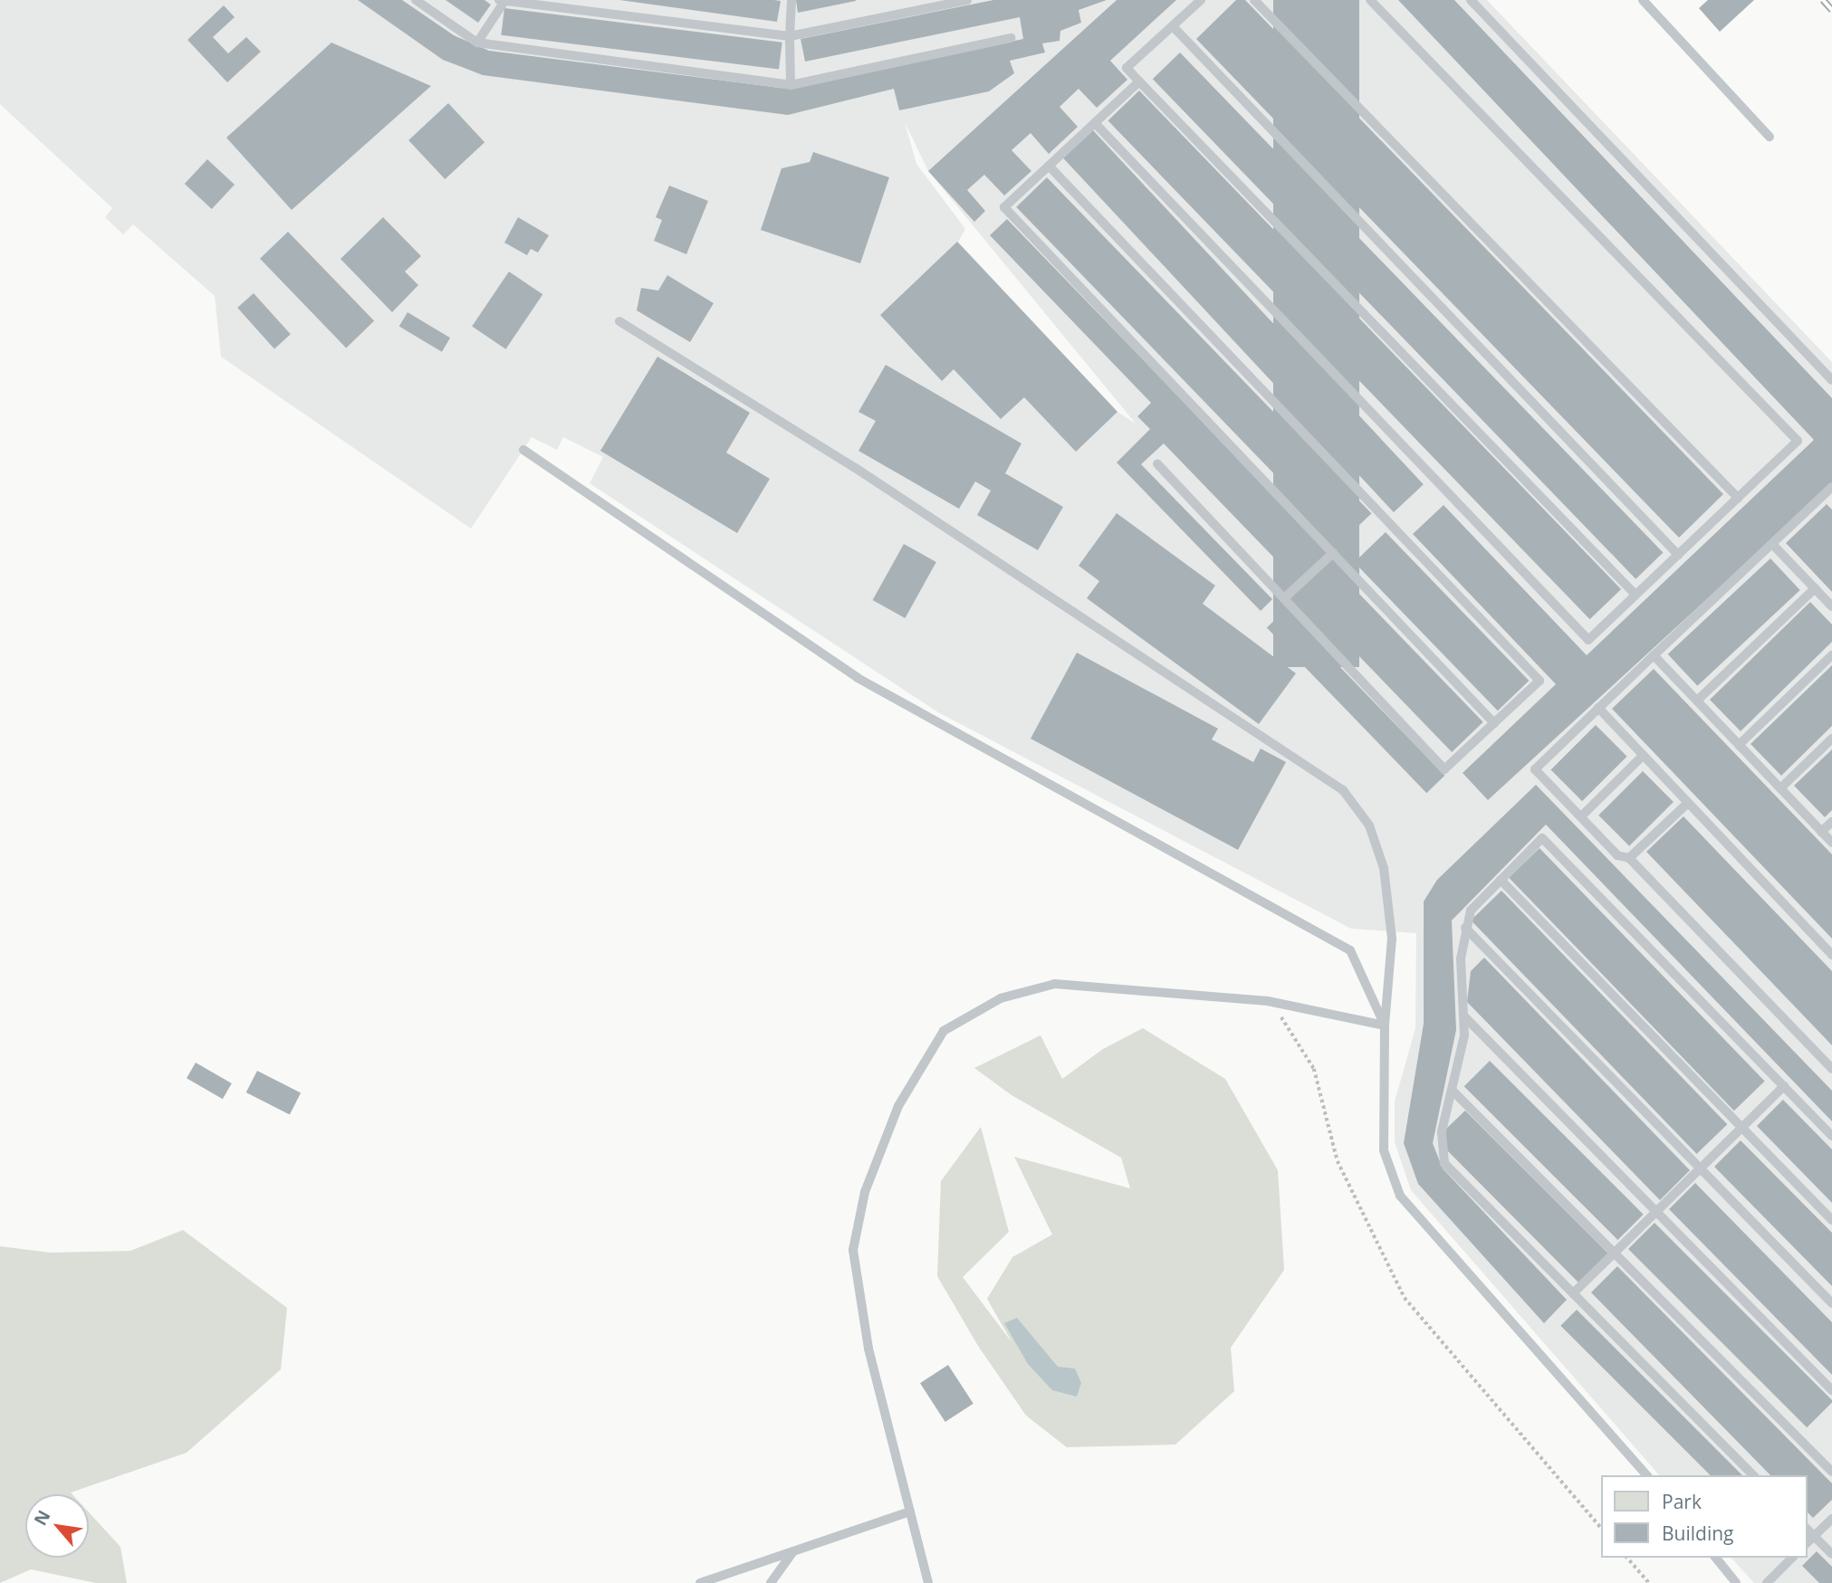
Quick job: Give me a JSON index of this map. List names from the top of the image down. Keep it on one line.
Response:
{"legend":["Park","Building"],"north":"top left"}
